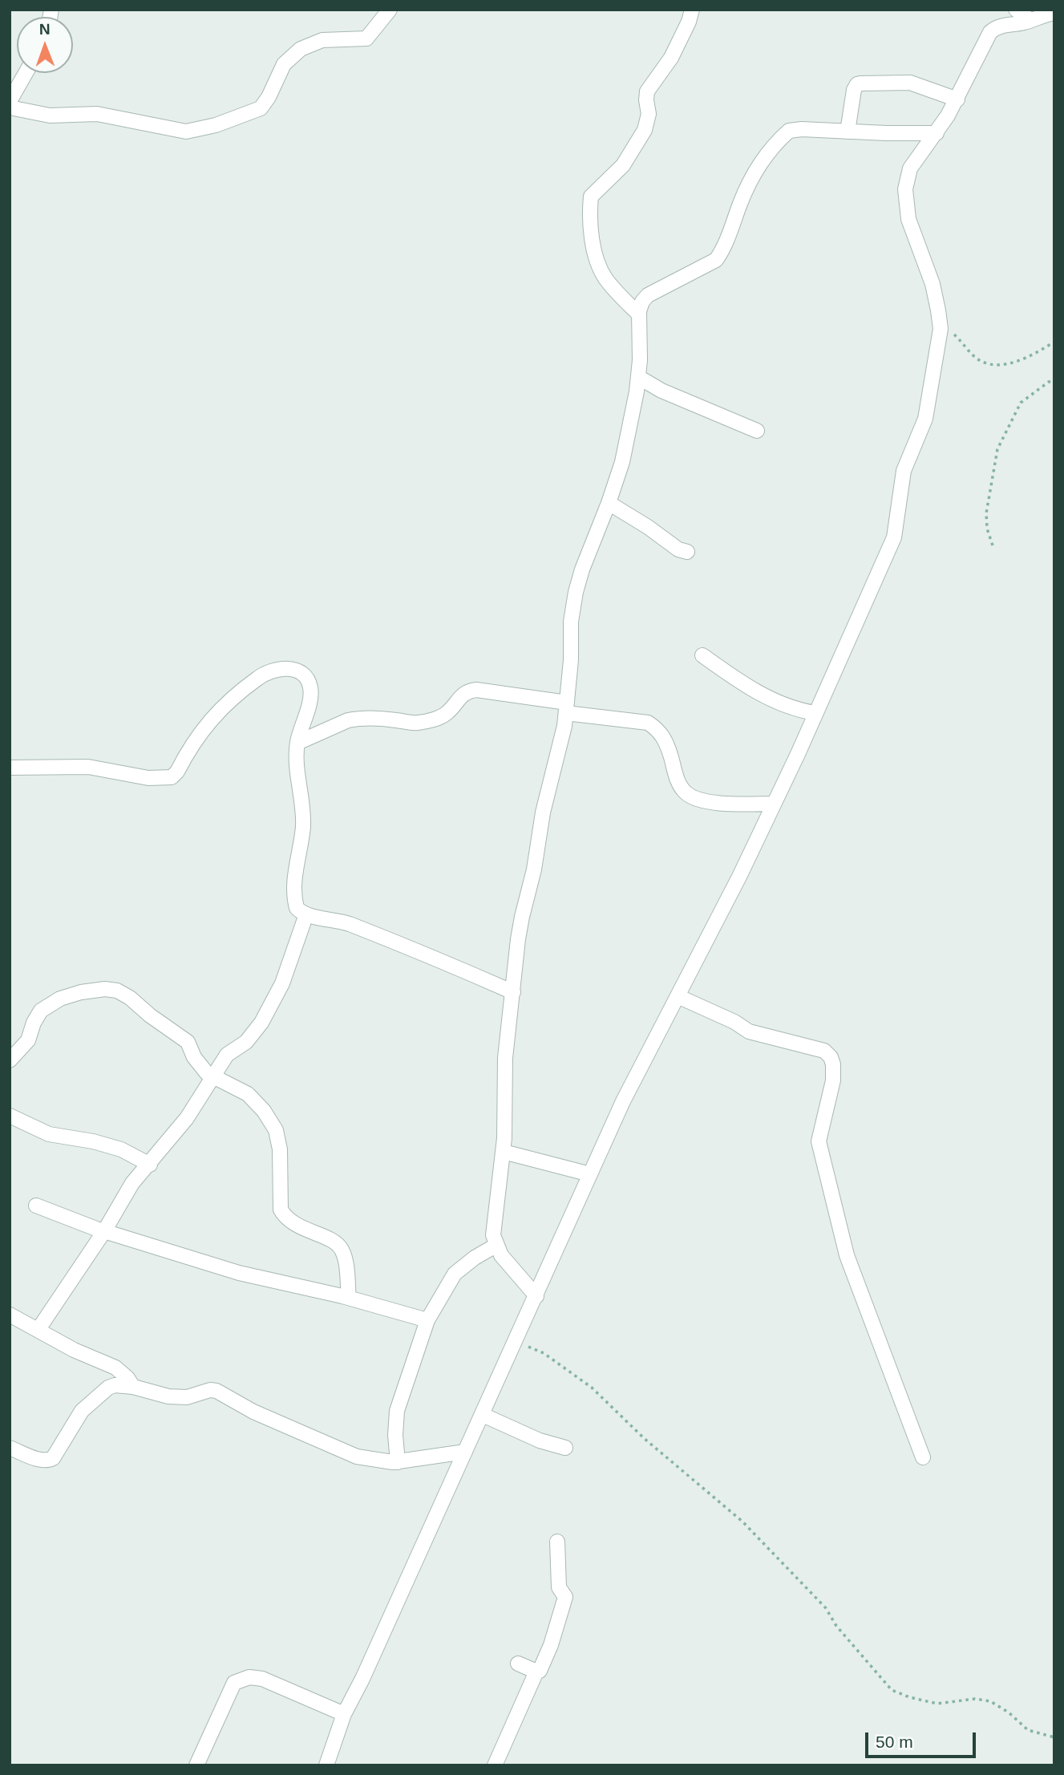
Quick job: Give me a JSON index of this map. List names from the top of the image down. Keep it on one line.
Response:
{"scale_bar":"50 m","north":"top"}
